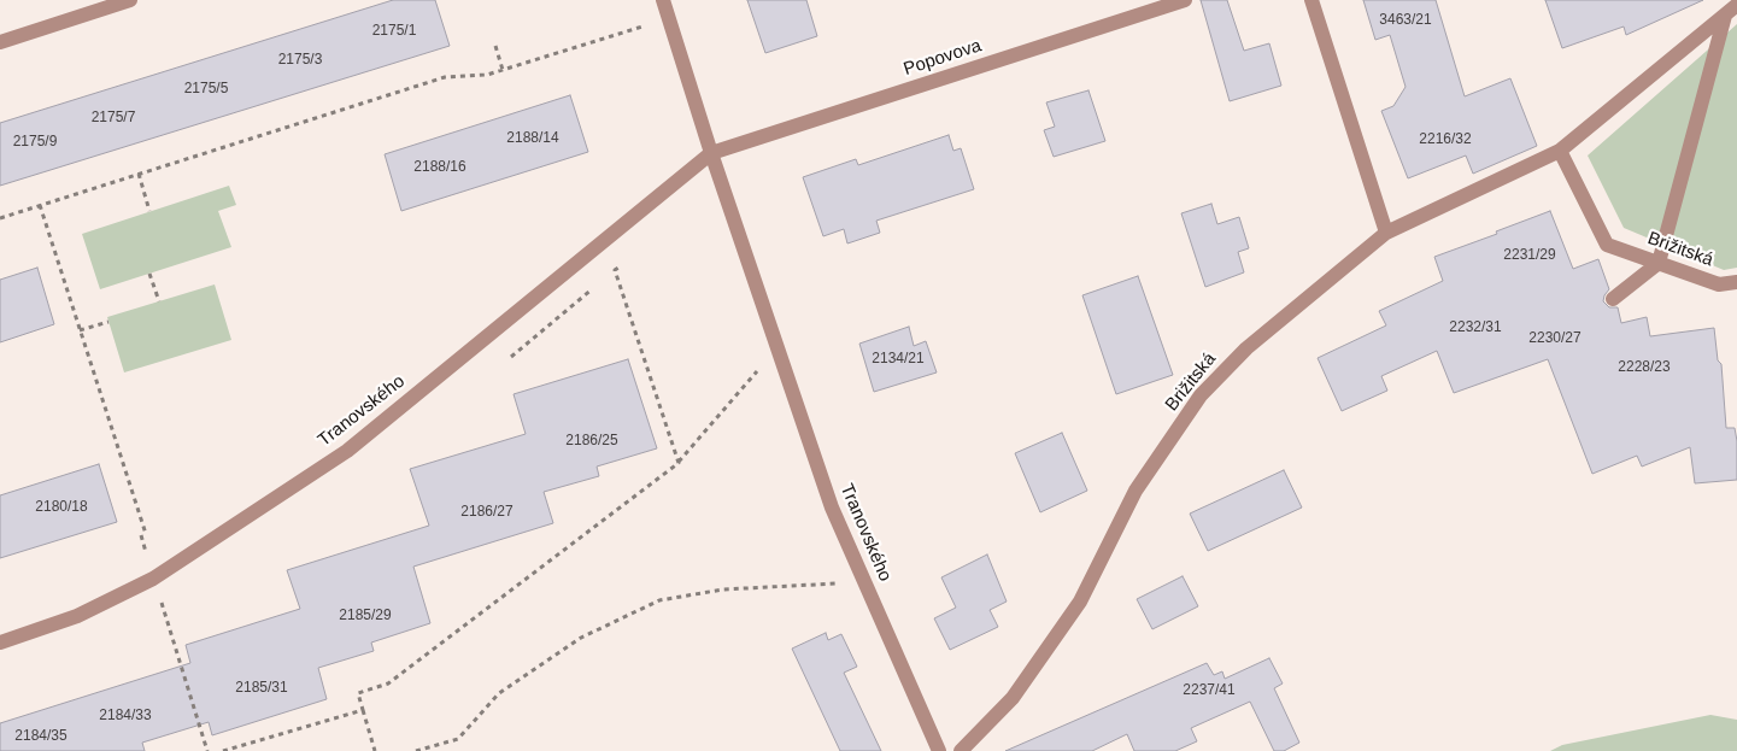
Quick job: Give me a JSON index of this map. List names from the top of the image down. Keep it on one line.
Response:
{"streets":{"street":["Popovova","Brižitská","Tranovského"]},"crossings":[["Popovova","Tranovského"]],"house_numbers":["3463/21","2175/1","2175/3","2175/5","2175/7","2188/14","2216/32","2175/9","2188/16","2231/29","2232/31","2230/27","2134/21","2228/23","2186/25","2180/18","2186/27","2185/29","2185/31","2237/41","2184/33","2184/35"]}
